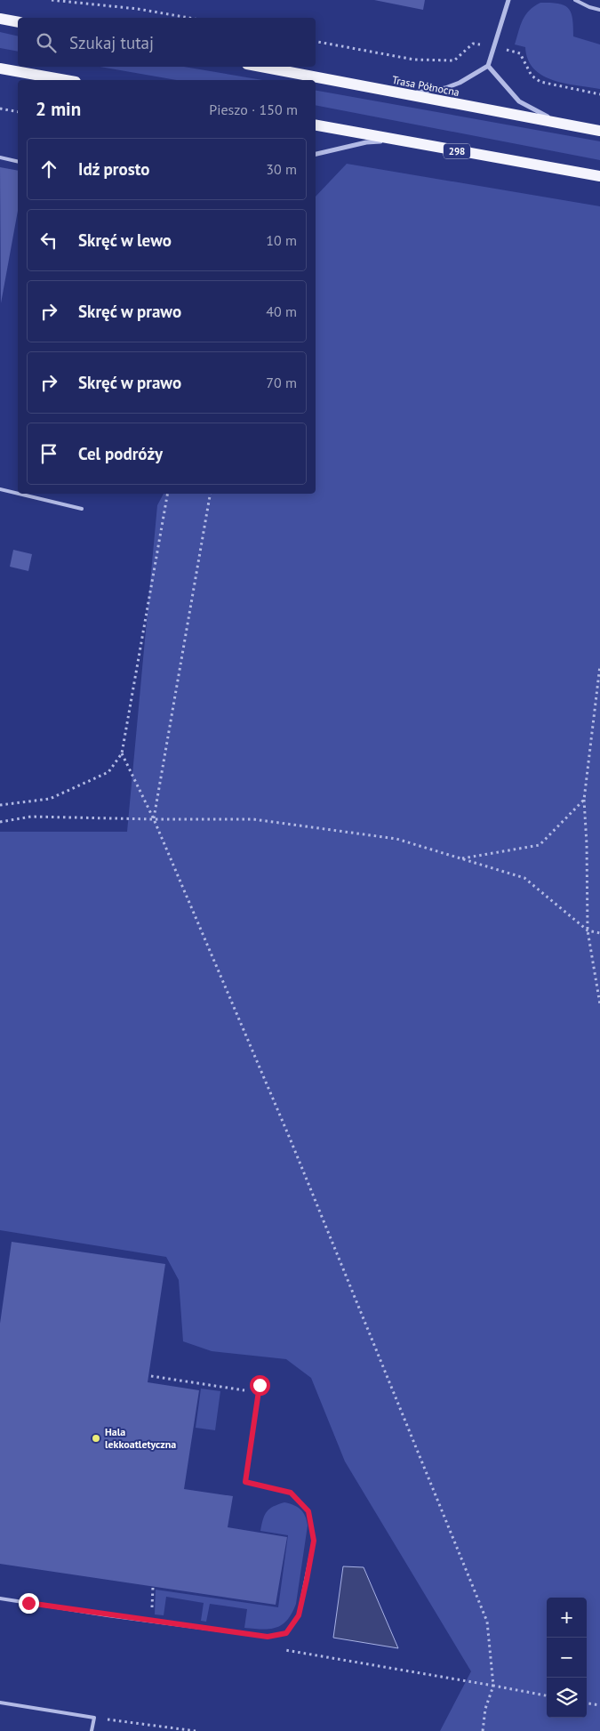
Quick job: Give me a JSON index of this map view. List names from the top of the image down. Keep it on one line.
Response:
{"streets":{"main road":["Trasa Północna","298"]},"places":["Hala lekkoatletyczna"],"page":{"search":"Szukaj tutaj","heading":["2 min","Pieszo · 150 m"],"list":[["Idź prosto","30 m"],["Skręć w lewo","10 m"],["Skręć w prawo","40 m"],["Skręć w prawo","70 m"],"Cel podróży"],"map_buttons":["+","−"]}}
